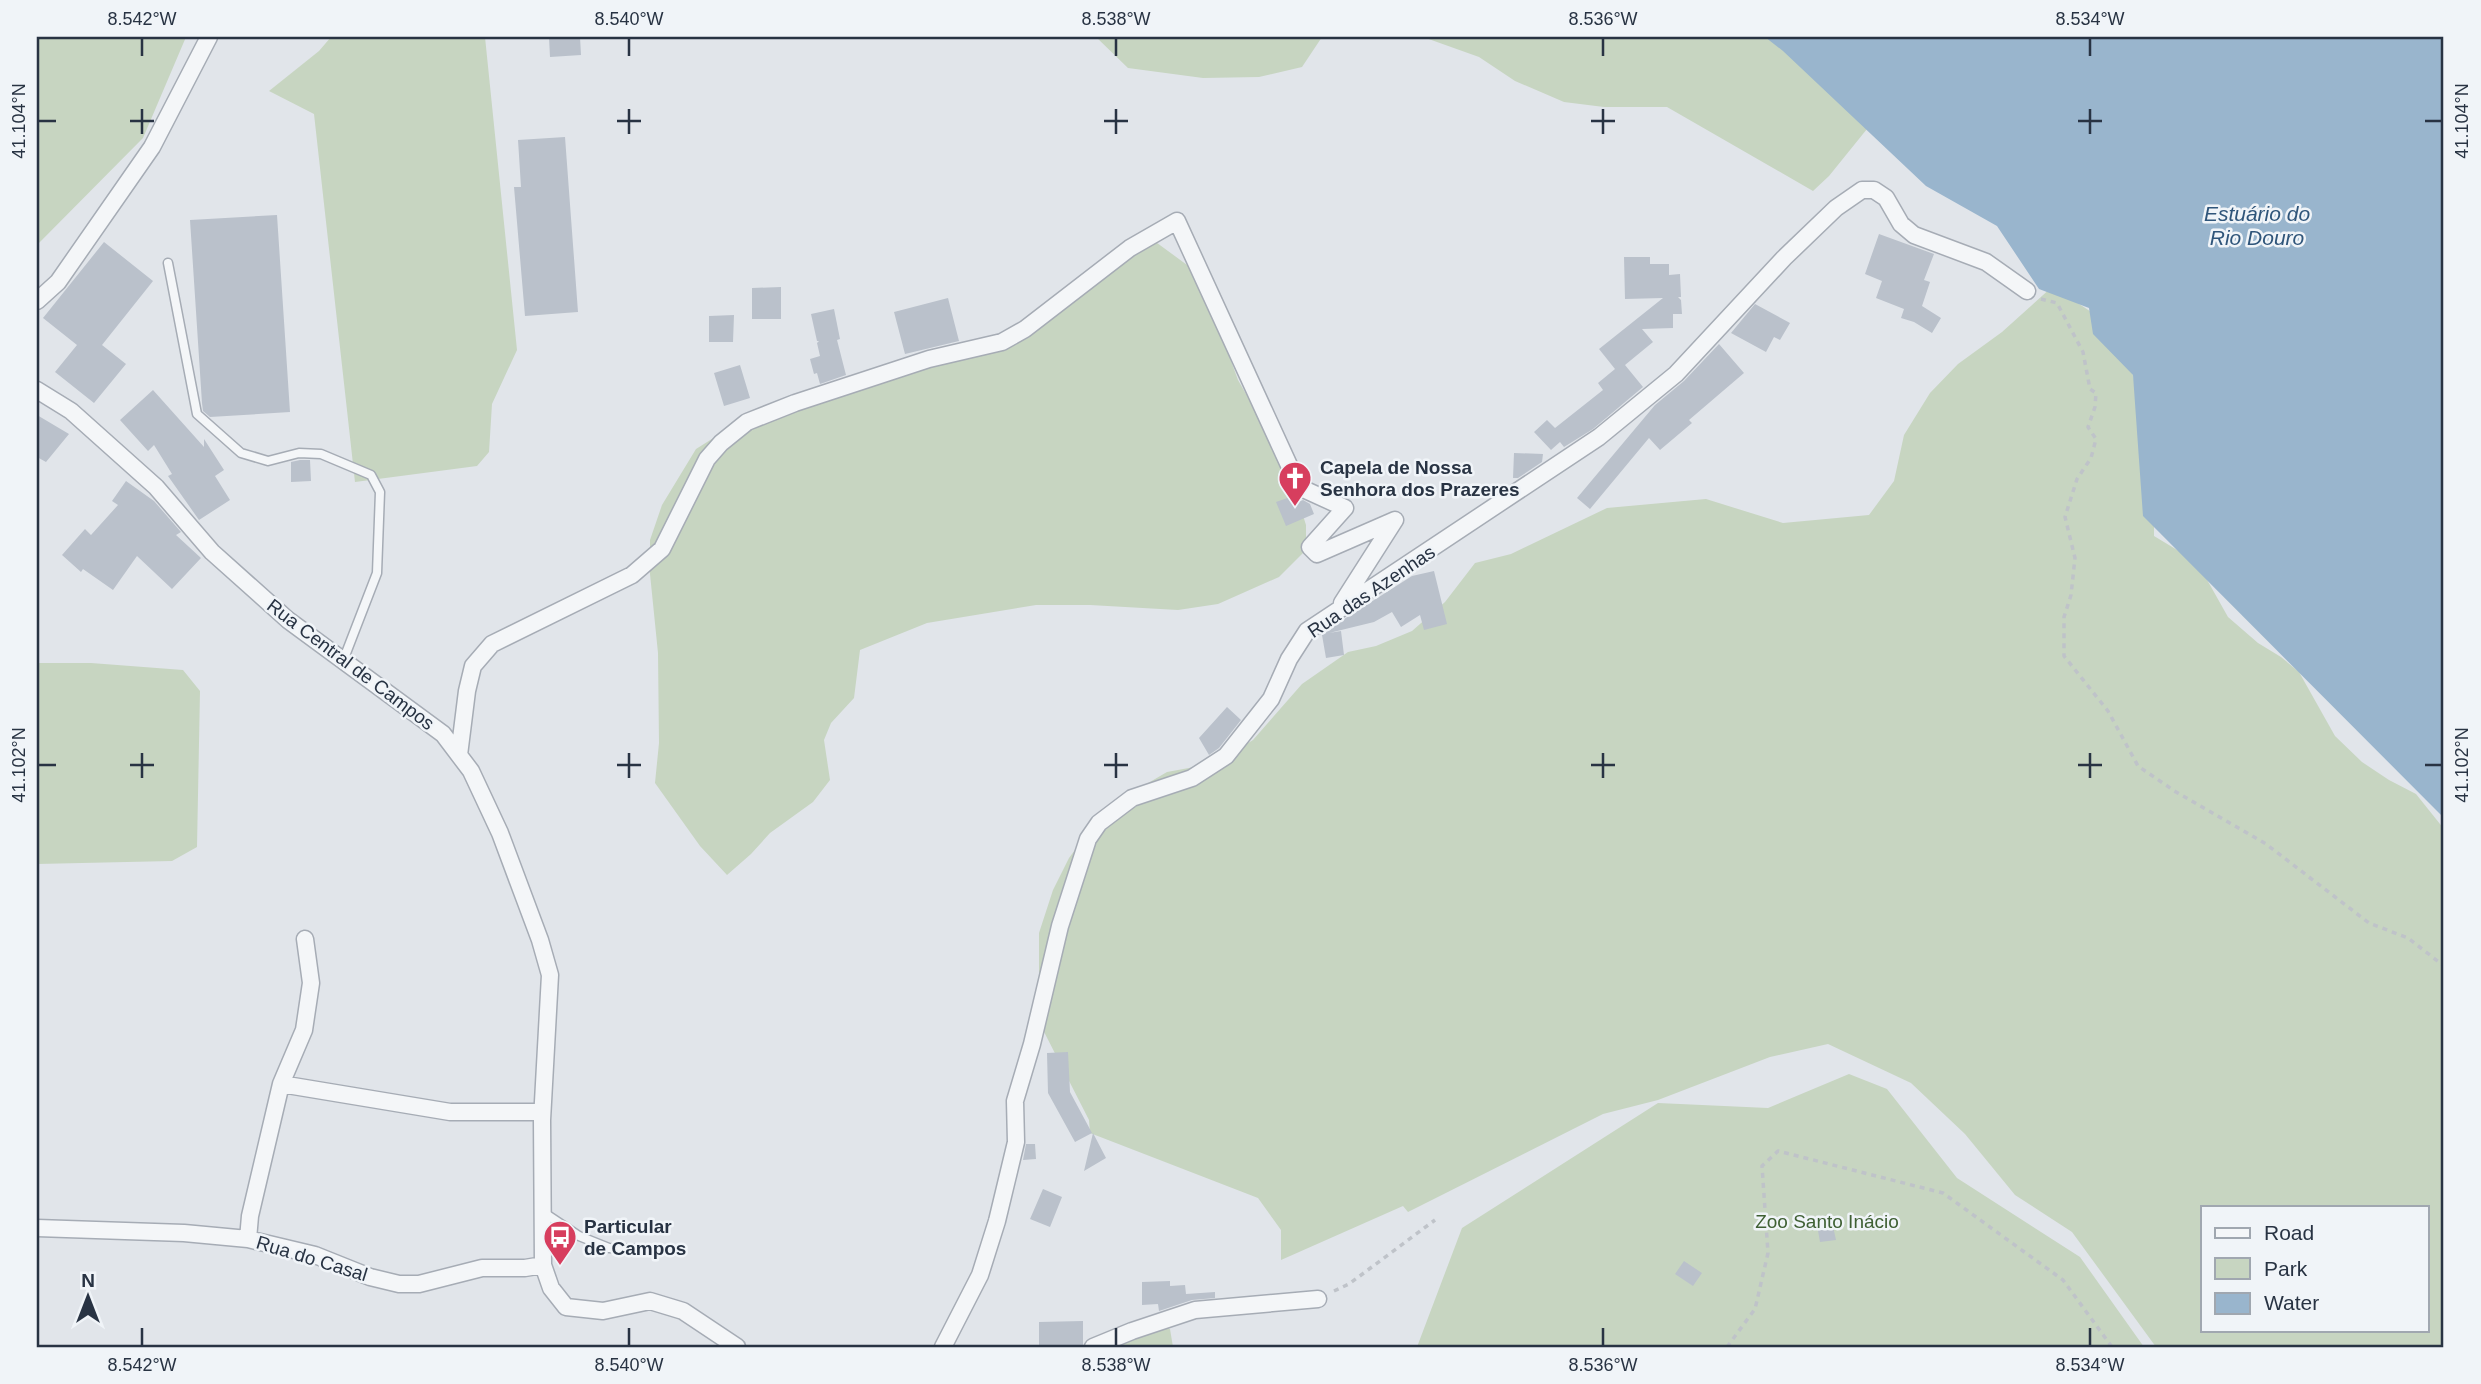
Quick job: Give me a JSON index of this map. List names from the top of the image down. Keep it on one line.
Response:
{"streets":{"street":["Rua das Azenhas","Rua Central de Campos","Rua do Casal"]},"crossings":[["Rua Central de Campos","Rua do Casal"]],"water":["Estuário do Rio Douro"],"parks":["Zoo Santo Inácio"],"places":{"church":["Capela de Nossa Senhora dos Prazeres"],"bus stop":["Particular de Campos"]},"legend":["Road","Park","Water"],"north":"top","coordinates":["8.542°W","8.540°W","8.538°W","8.536°W","8.534°W","41.104°N","41.102°N"]}
